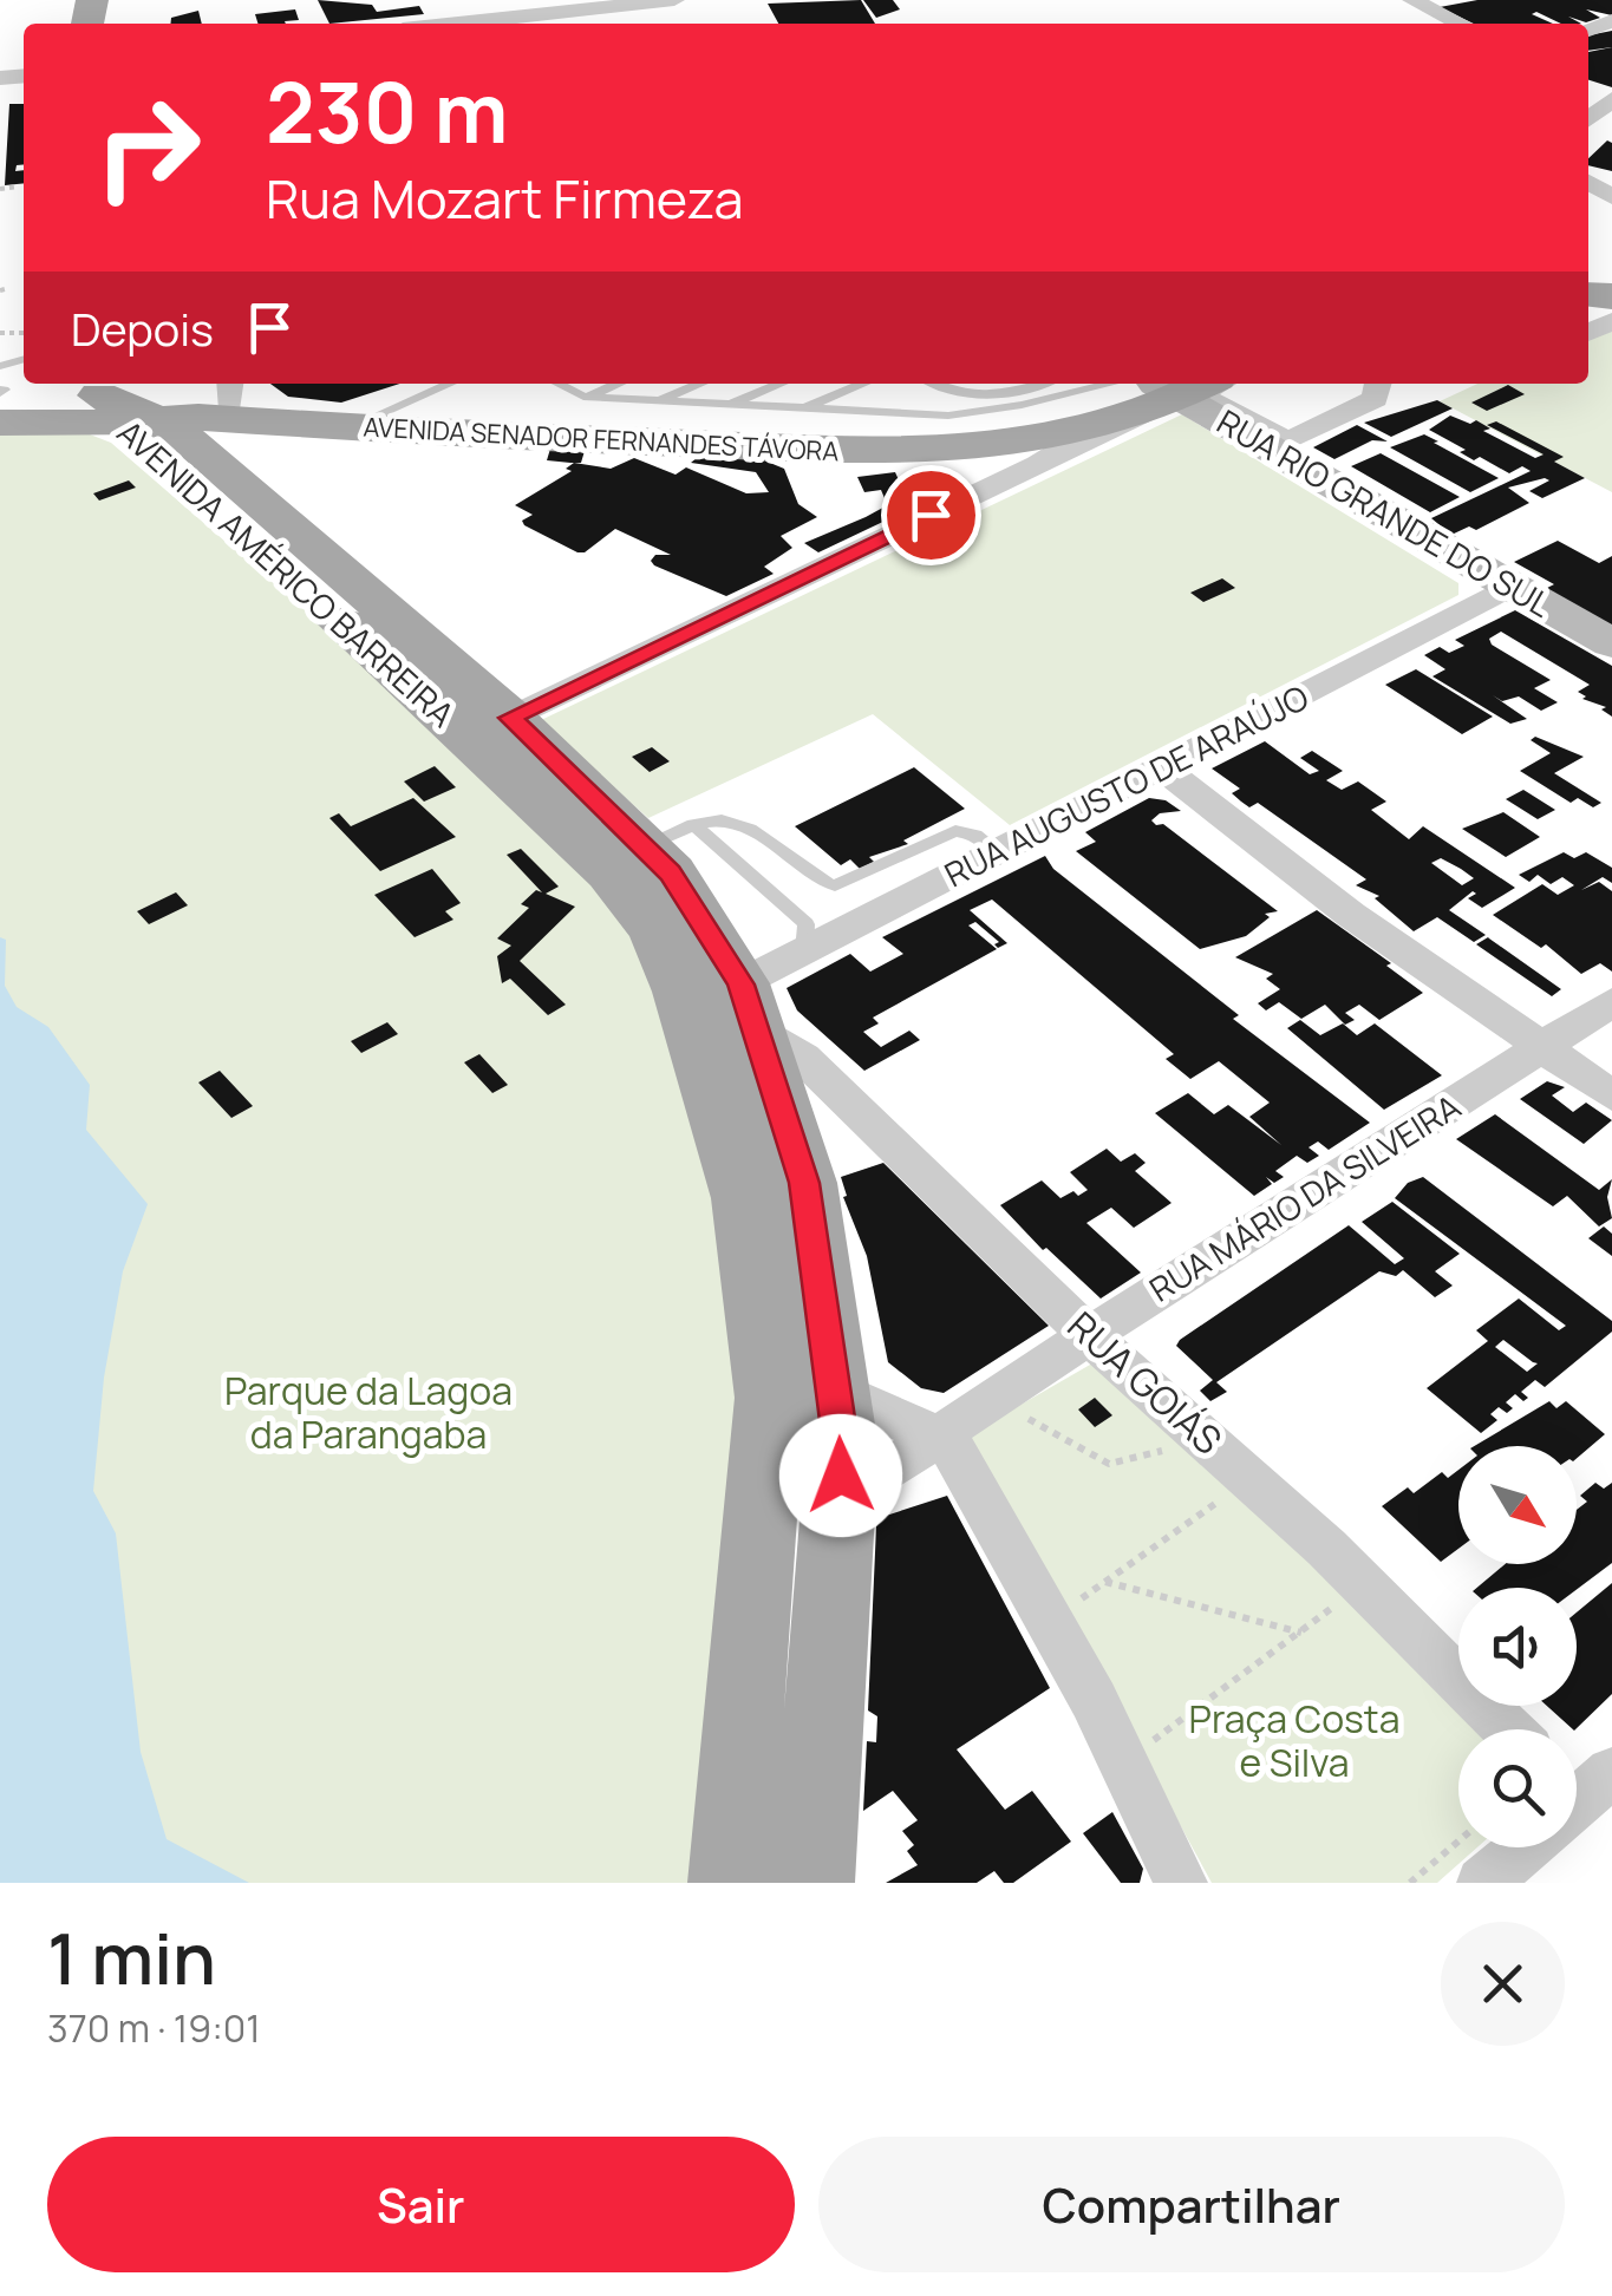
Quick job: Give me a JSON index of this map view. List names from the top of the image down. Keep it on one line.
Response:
{"streets":{"main road":["AVENIDA SENADOR FERNANDES TÁVORA","AVENIDA AMÉRICO BARREIRA"],"street":["RUA RIO GRANDE DO SUL","RUA AUGUSTO DE ARAÚJO","RUA MÁRIO DA SILVEIRA","RUA GOIÁS"]},"crossings":[["AVENIDA SENADOR FERNANDES TÁVORA","RUA RIO GRANDE DO SUL"],["AVENIDA SENADOR FERNANDES TÁVORA","AVENIDA AMÉRICO BARREIRA"],["RUA RIO GRANDE DO SUL","RUA AUGUSTO DE ARAÚJO"],["AVENIDA AMÉRICO BARREIRA","RUA AUGUSTO DE ARAÚJO"],["AVENIDA AMÉRICO BARREIRA","RUA MÁRIO DA SILVEIRA"],["AVENIDA AMÉRICO BARREIRA","RUA GOIÁS"],["RUA AUGUSTO DE ARAÚJO","RUA GOIÁS"],["RUA MÁRIO DA SILVEIRA","RUA GOIÁS"]],"parks":["Parque da Lagoa da Parangaba","Praça Costa e Silva"],"north":"bottom right","page":{"turn":["230 m","Rua Mozart Firmeza"],"then":"Depois","heading":["1 min","370 m · 19:01"],"buttons":["Sair","Compartilhar"]}}
